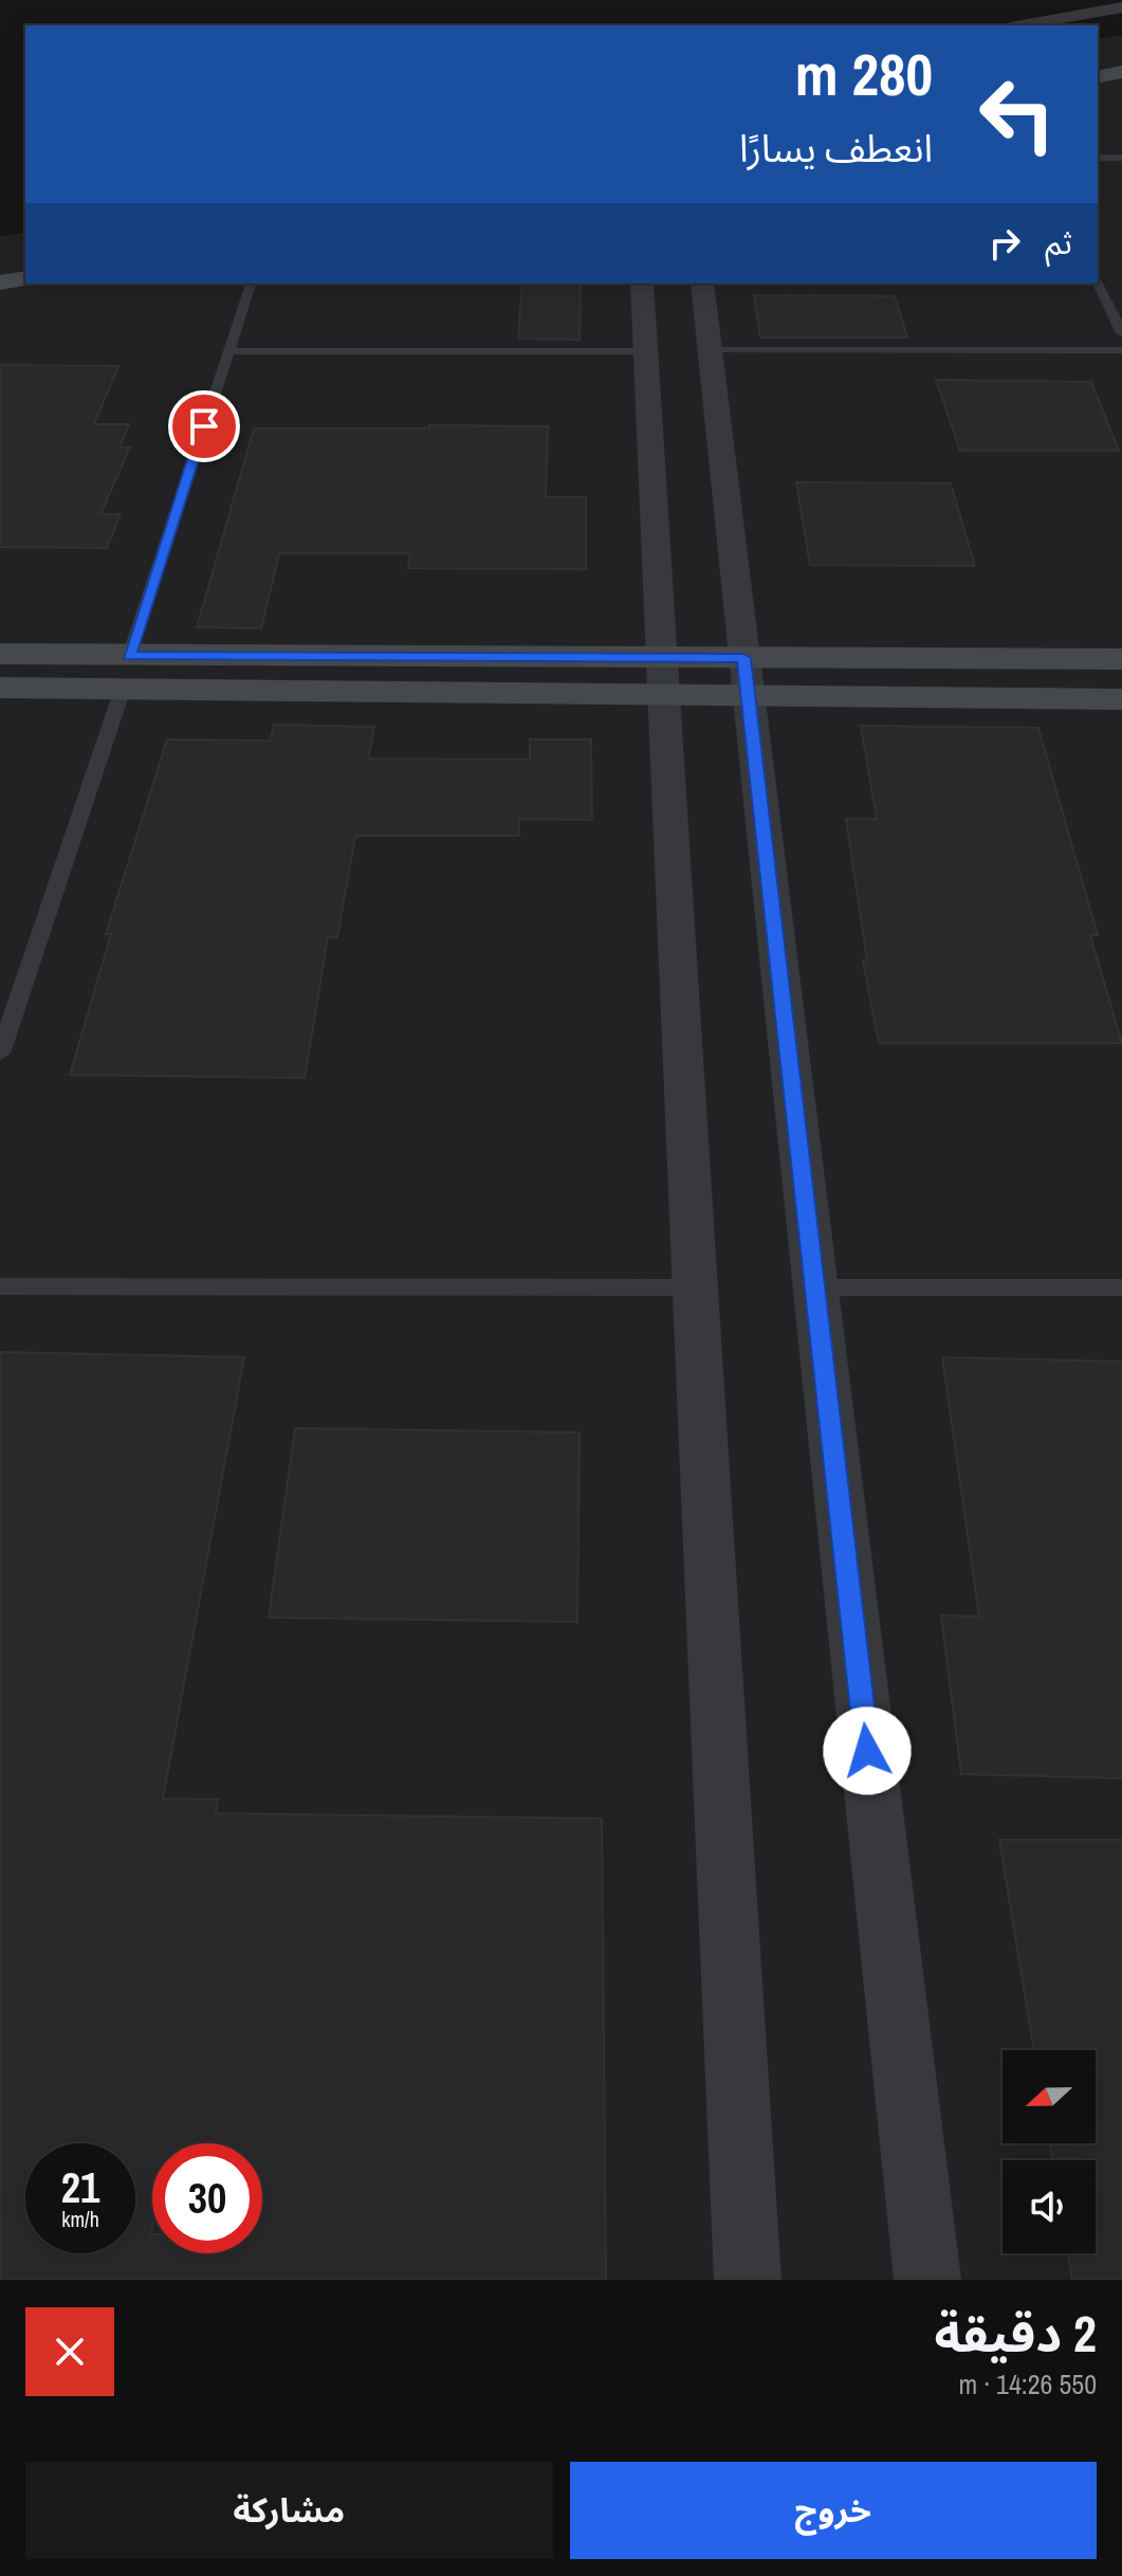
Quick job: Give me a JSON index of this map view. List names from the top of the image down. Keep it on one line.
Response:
{"north":"left","page":{"turn":["280 m","انعطف يسارًا"],"then":"ثم","speed":"21 km/h","limit":"30","heading":["2 دقيقة","550 m · 14:26"],"buttons":["خروج","مشاركة"]}}
